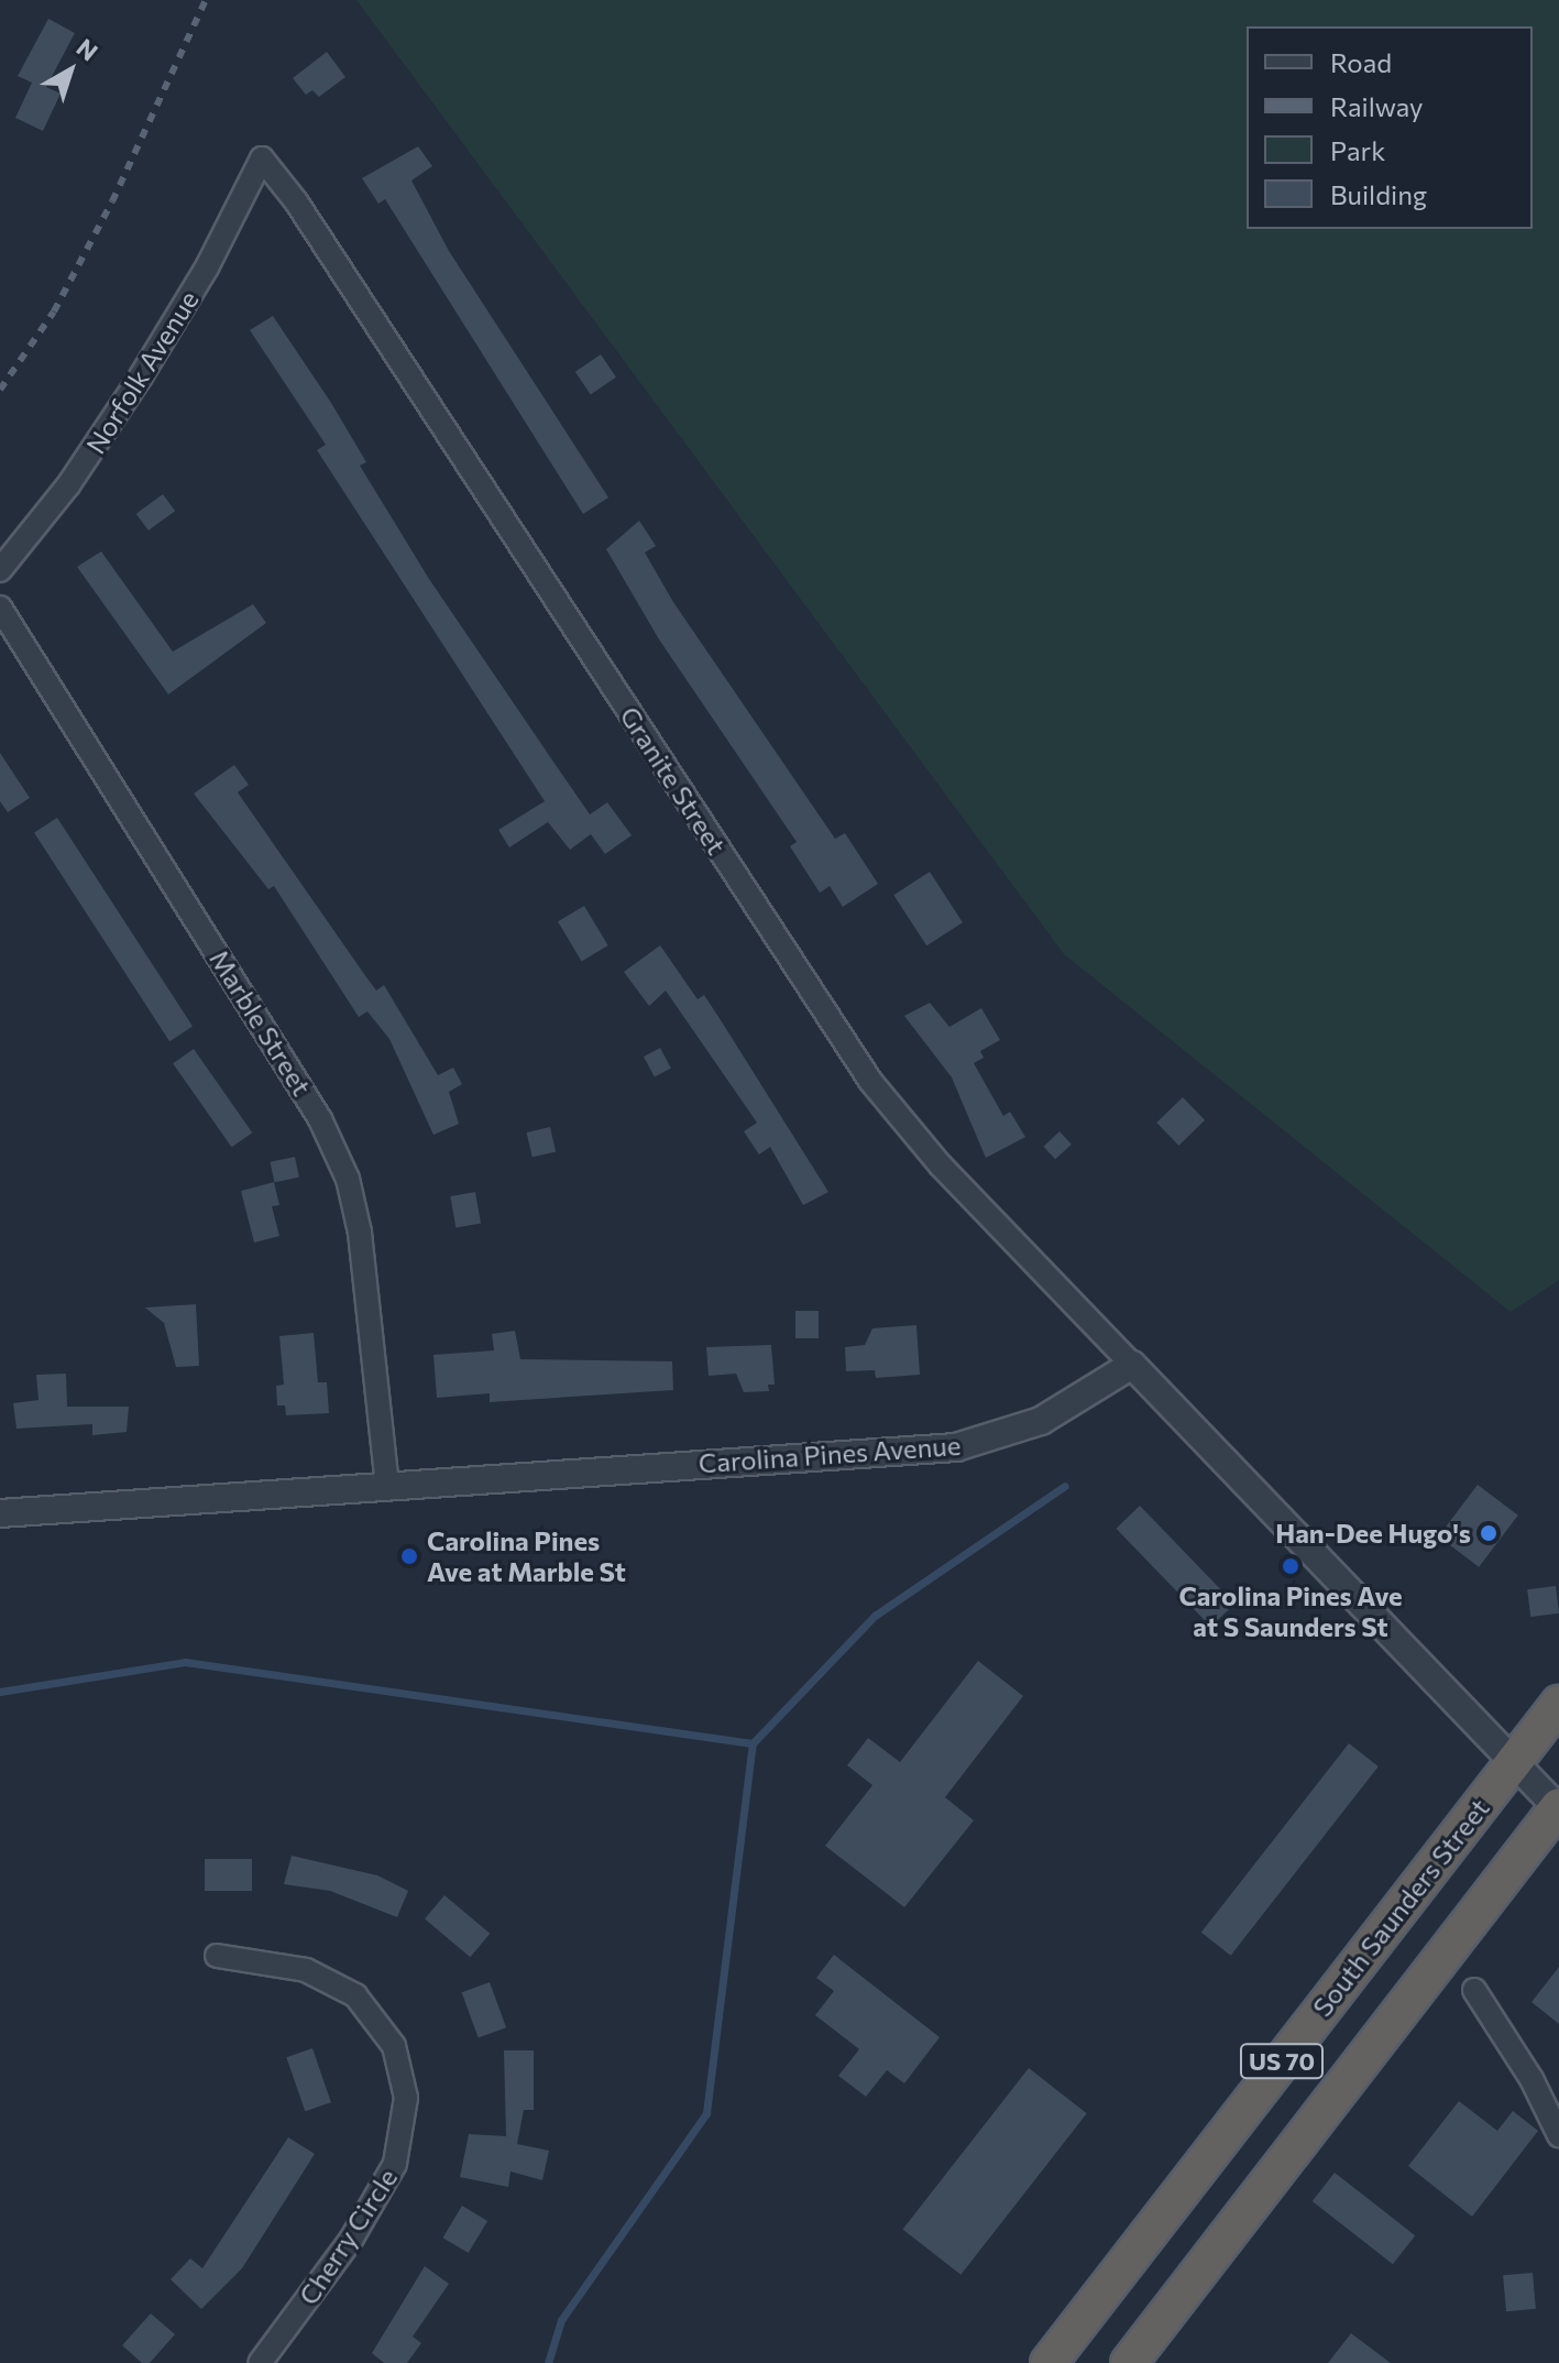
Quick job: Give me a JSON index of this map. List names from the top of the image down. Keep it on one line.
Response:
{"streets":{"highway":["South Saunders Street","US 70"],"street":["Norfolk Avenue","Granite Street","Marble Street","Carolina Pines Avenue","Cherry Circle"]},"crossings":[["Norfolk Avenue","Granite Street"],["Granite Street","Carolina Pines Avenue"],["Marble Street","Carolina Pines Avenue"]],"places":["Han-Dee Hugo's","Carolina Pines Ave at Marble St","Carolina Pines Ave at S Saunders St"],"legend":["Road","Railway","Park","Building"],"north":"top right"}
